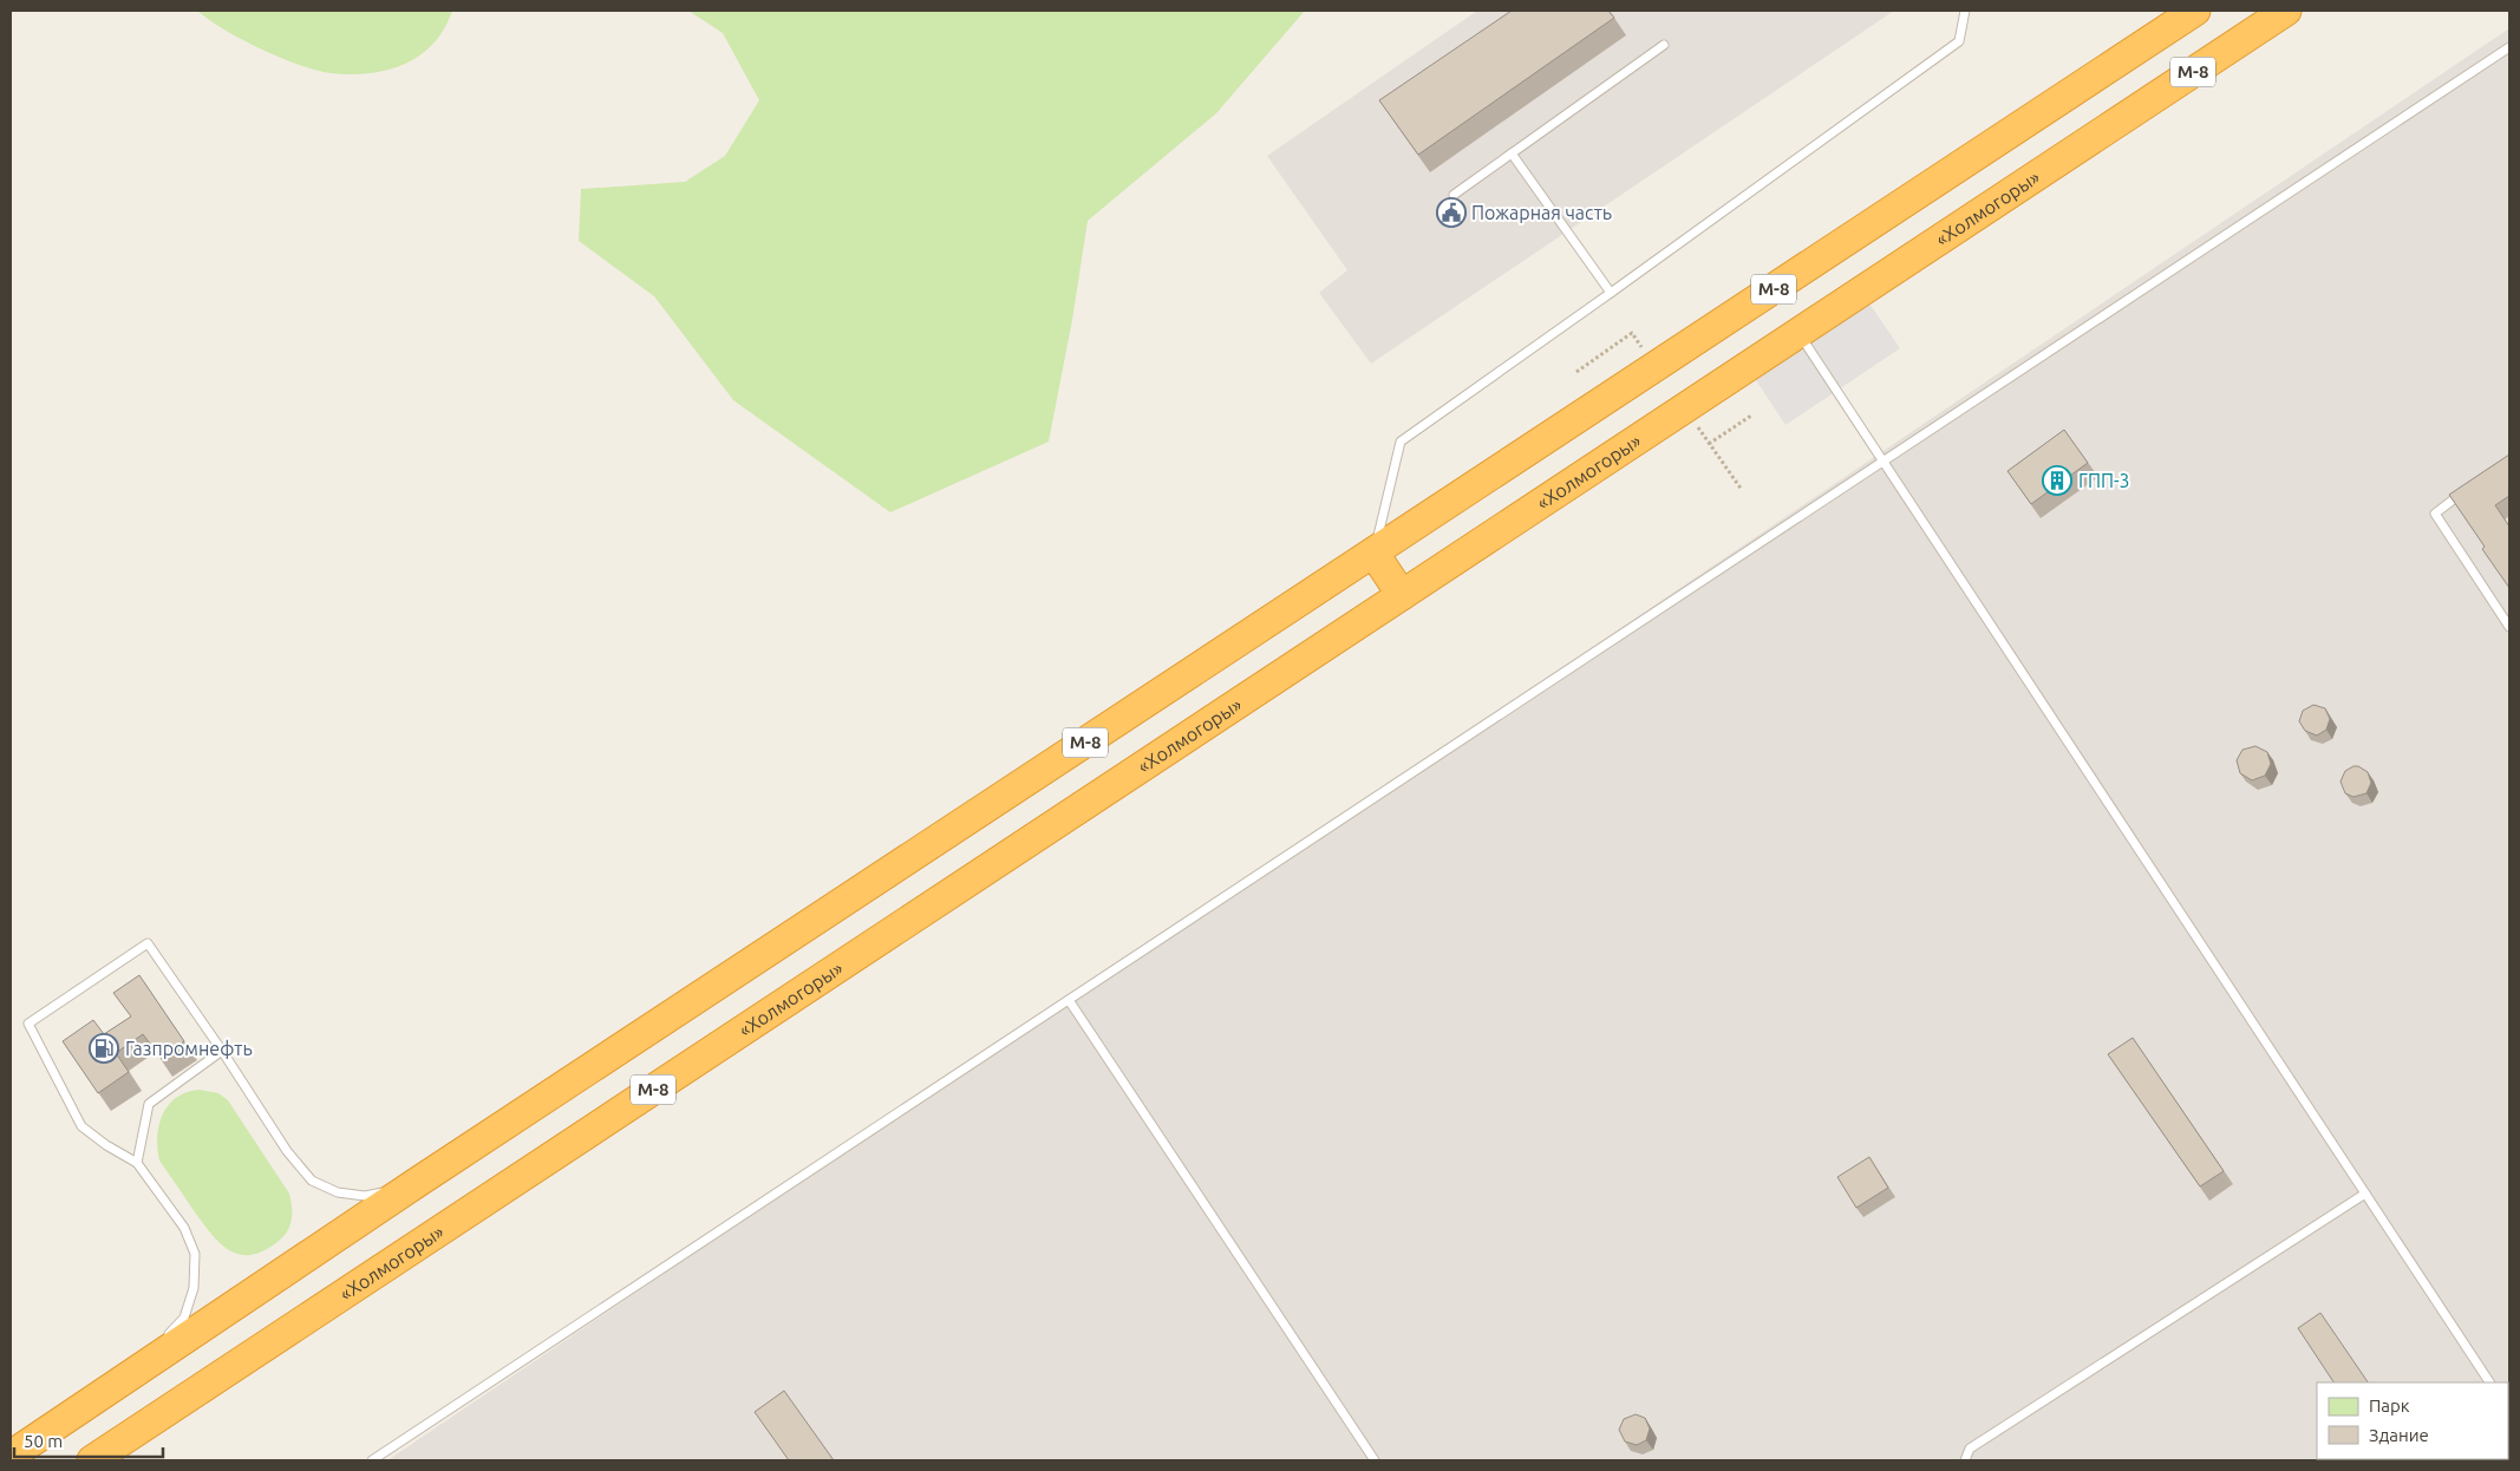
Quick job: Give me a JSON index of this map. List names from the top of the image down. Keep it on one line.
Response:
{"streets":{"highway":["М-8","«Холмогоры»"]},"places":{"public building":["Пожарная часть"],"building":["ГПП-3"],"fuel station":["Газпромнефть"]},"legend":["Парк","Здание"],"scale_bar":"50 m"}
